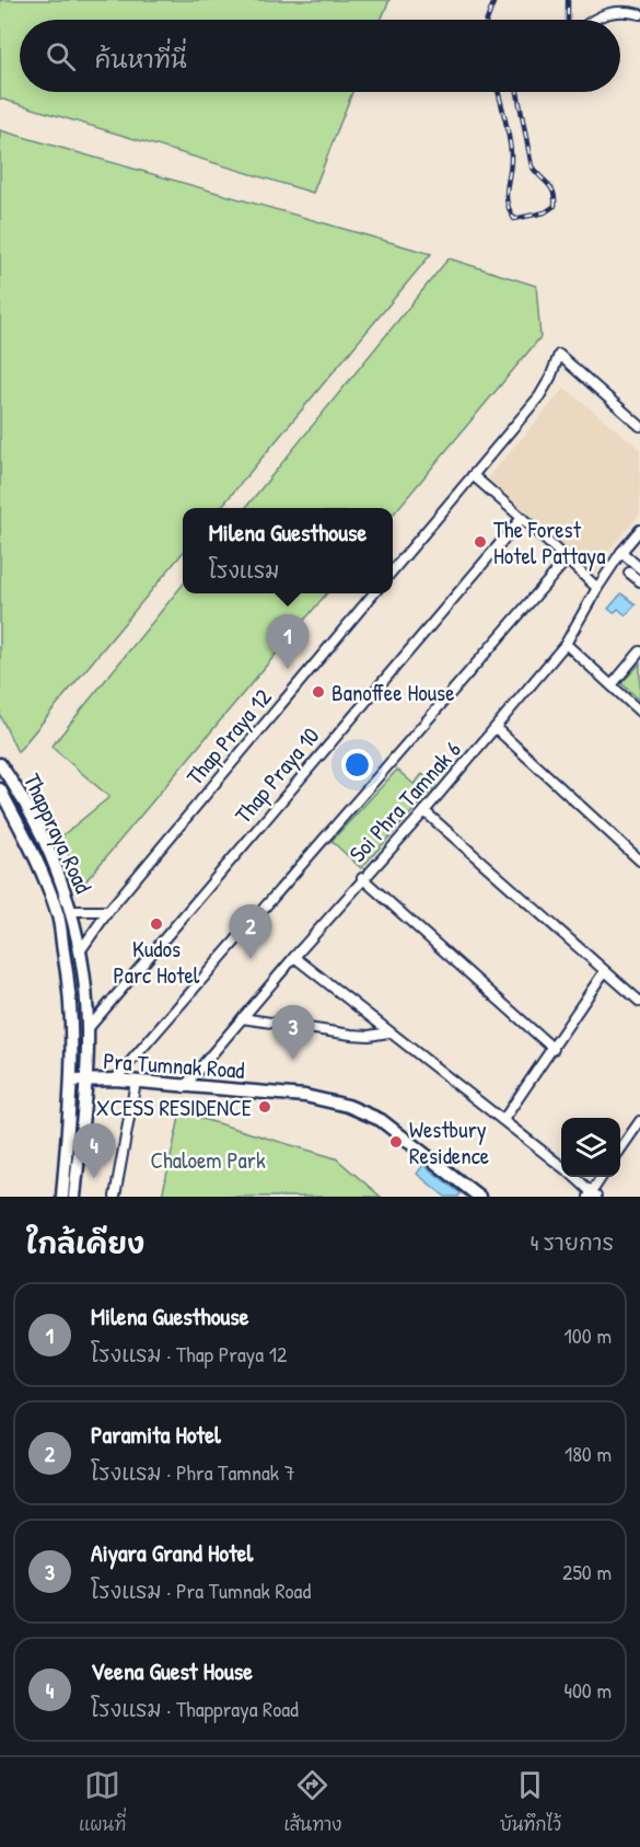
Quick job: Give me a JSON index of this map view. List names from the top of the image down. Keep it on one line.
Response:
{"streets":{"main road":["Thappraya Road","Pra Tumnak Road"],"street":["Thap Praya 12","Thap Praya 10","Soi Phra Tamnak 6"]},"crossings":[["Thap Praya 12","Thappraya Road"],["Thap Praya 10","Thappraya Road"],["Soi Phra Tamnak 6","Pra Tumnak Road"],["Thappraya Road","Pra Tumnak Road"]],"parks":["Chaloem Park"],"places":["The Forest Hotel Pattaya","Banoffee House","Kudos Parc Hotel","XCESS RESIDENCE","Westbury Residence"],"page":{"search":"ค้นหาที่นี่","popup":["Milena Guesthouse","โรงแรม"],"pins":["1","2","3","4"],"heading":["ใกล้เคียง","4 รายการ"],"list":[{"mark":"1","name":"Milena Guesthouse","note":"โรงแรม · Thap Praya 12","value":"100 m"},{"mark":"2","name":"Paramita Hotel","note":"โรงแรม · Phra Tamnak 7","value":"180 m"},{"mark":"3","name":"Aiyara Grand Hotel","note":"โรงแรม · Pra Tumnak Road","value":"250 m"},{"mark":"4","name":"Veena Guest House","note":"โรงแรม · Thappraya Road","value":"400 m"}],"nav":["แผนที่","เส้นทาง","บันทึกไว้"]}}
